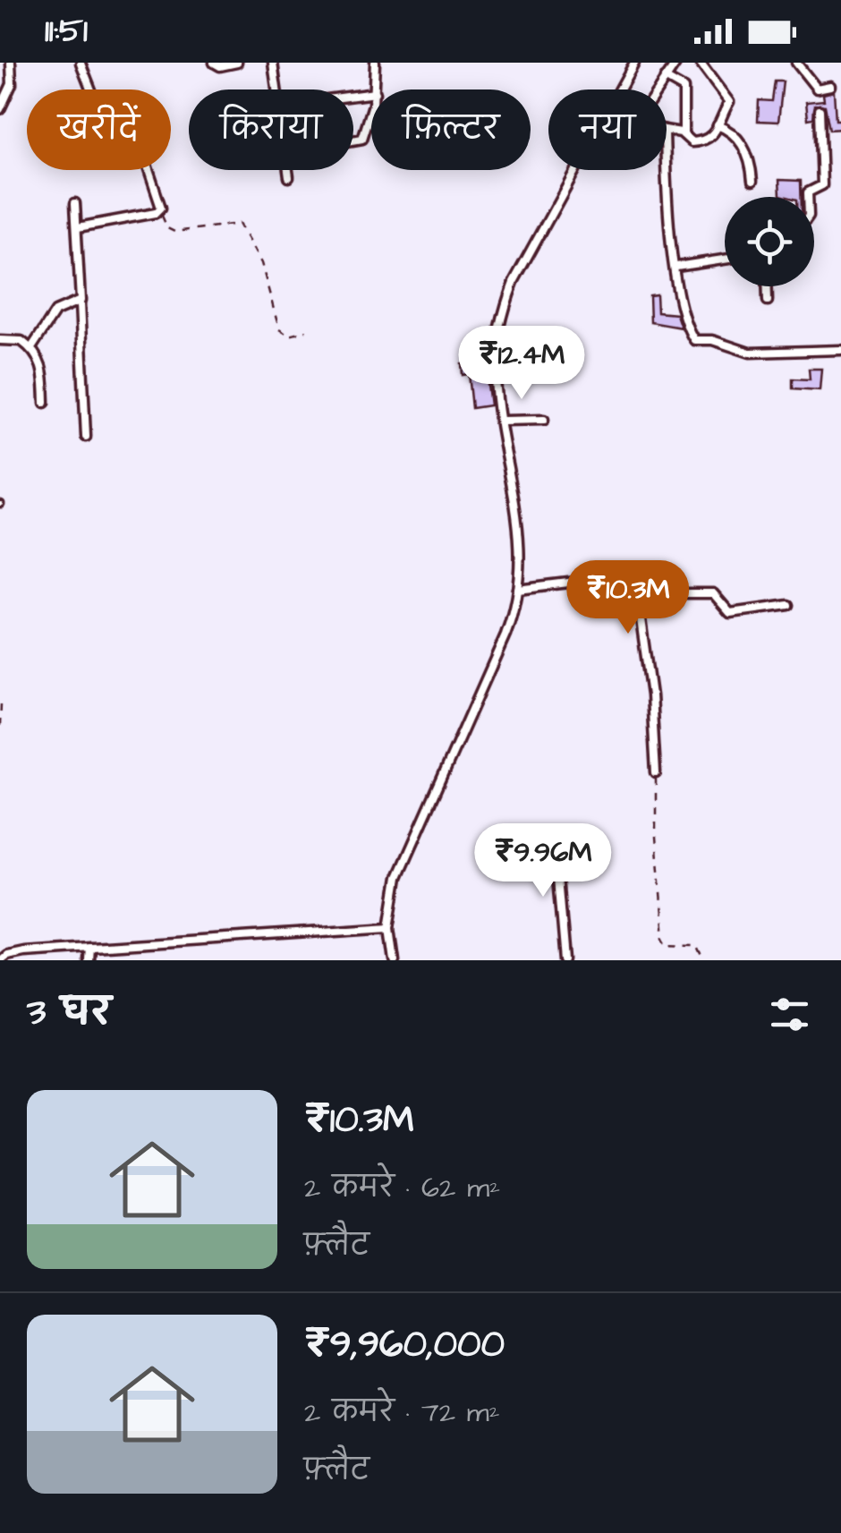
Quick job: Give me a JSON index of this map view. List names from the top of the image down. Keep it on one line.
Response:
{"page":{"status":"11:51","chip":["खरीदें","किराया","फ़िल्टर","नया"],"price":["₹12.4M","₹10.3M","₹9.96M"],"heading":"3 घर","list":[{"name":"₹10.3M","note":"2 कमरे · 62 m² · फ़्लैट"},{"name":"₹9,960,000","note":"2 कमरे · 72 m² · फ़्लैट"}]}}
